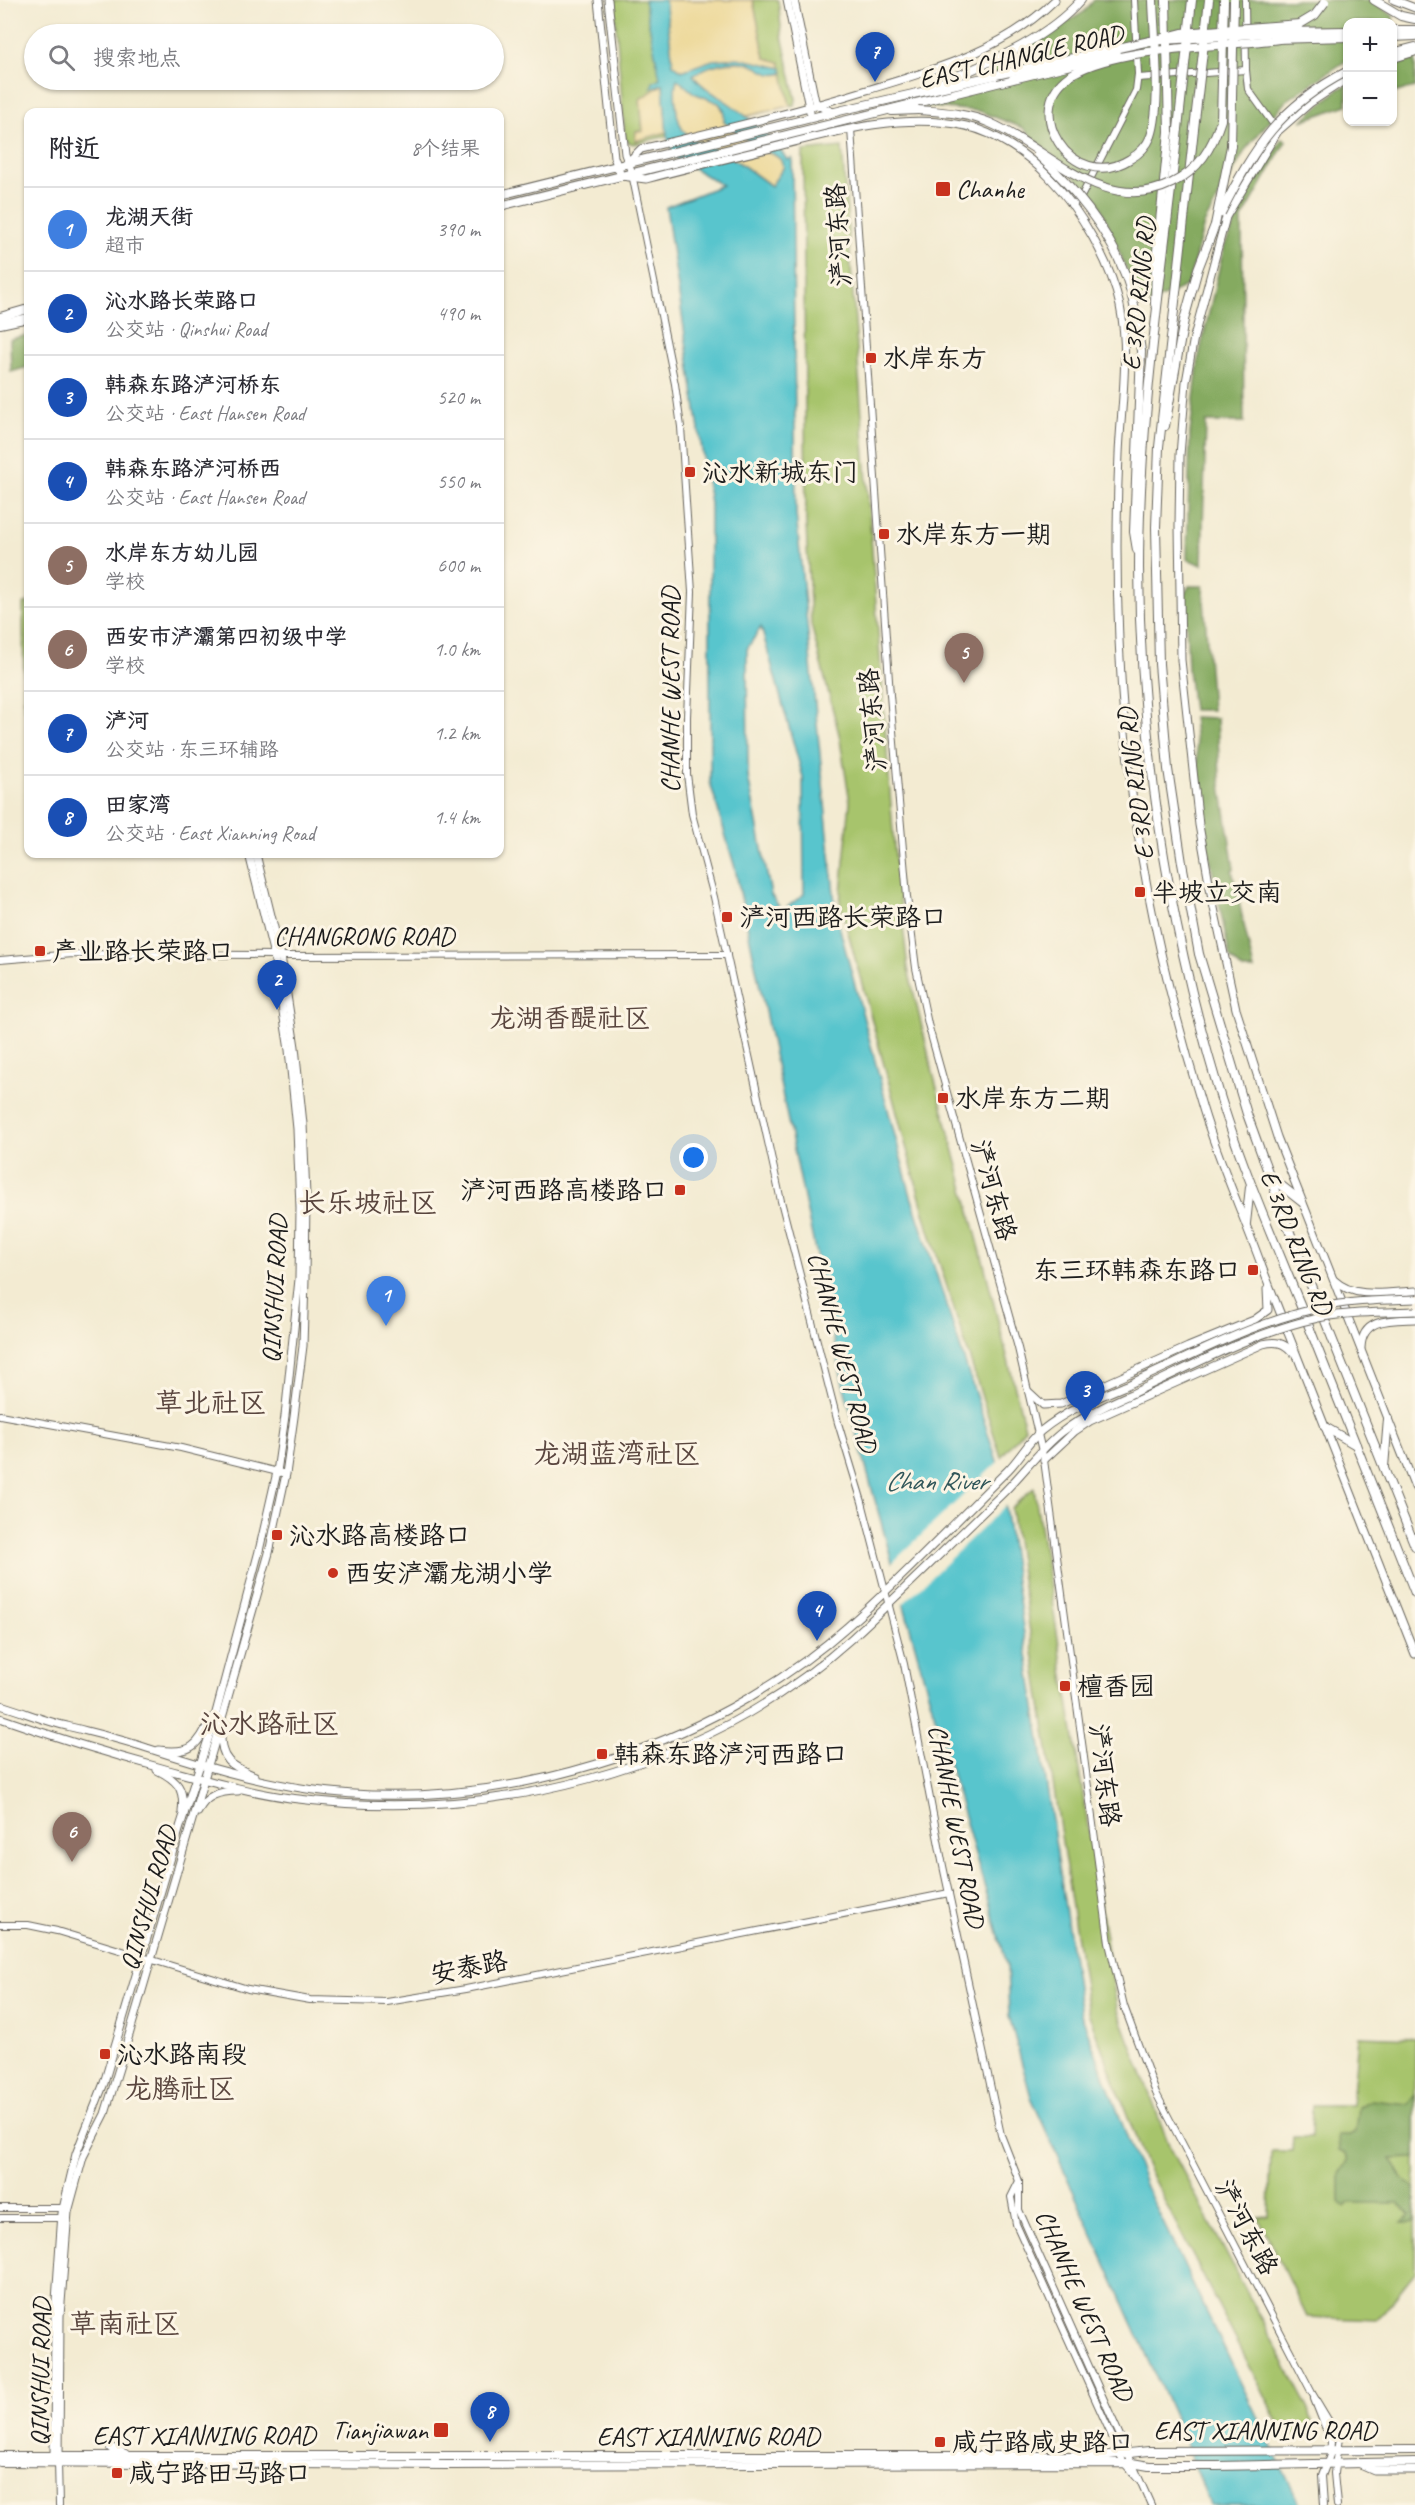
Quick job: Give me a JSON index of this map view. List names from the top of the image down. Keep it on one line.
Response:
{"streets":{"main road":["EAST CHANGLE ROAD","E 3RD RING RD","CHANHE WEST ROAD","QINSHUI ROAD","EAST XIANNING ROAD"],"street":["浐河东路","CHANGRONG ROAD","安泰路"]},"crossings":[["EAST CHANGLE ROAD","CHANHE WEST ROAD"],["浐河东路","EAST XIANNING ROAD"],["CHANHE WEST ROAD","CHANGRONG ROAD"],["CHANHE WEST ROAD","安泰路"],["CHANHE WEST ROAD","EAST XIANNING ROAD"],["CHANGRONG ROAD","QINSHUI ROAD"],["QINSHUI ROAD","安泰路"],["QINSHUI ROAD","EAST XIANNING ROAD"]],"districts":["龙湖香醍社区","长乐坡社区","草北社区","龙湖蓝湾社区","沁水路社区","龙腾社区","草南社区"],"water":["Chan River"],"places":{"transit":["Chanhe","水岸东方","沁水新城东门","水岸东方一期","半坡立交南","浐河西路长荣路口","产业路长荣路口","水岸东方二期","浐河西路高楼路口","东三环韩森东路口","沁水路高楼路口","檀香园","韩森东路浐河西路口","沁水路南段","Tianjiawan","咸宁路咸史路口","咸宁路田马路口"],"other":["西安浐灞龙湖小学"]},"page":{"map_buttons":["+","−"],"search":"搜索地点","pins":["7","5","2","1","3","4","6","8"],"heading":["附近","8个结果"],"list":[{"mark":"1","name":"龙湖天街","note":"超市","value":"390 m"},{"mark":"2","name":"沁水路长荣路口","note":"公交站 · Qinshui Road","value":"490 m"},{"mark":"3","name":"韩森东路浐河桥东","note":"公交站 · East Hansen Road","value":"520 m"},{"mark":"4","name":"韩森东路浐河桥西","note":"公交站 · East Hansen Road","value":"550 m"},{"mark":"5","name":"水岸东方幼儿园","note":"学校","value":"600 m"},{"mark":"6","name":"西安市浐灞第四初级中学","note":"学校","value":"1.0 km"},{"mark":"7","name":"浐河","note":"公交站 · 东三环辅路","value":"1.2 km"},{"mark":"8","name":"田家湾","note":"公交站 · East Xianning Road","value":"1.4 km"}]}}
